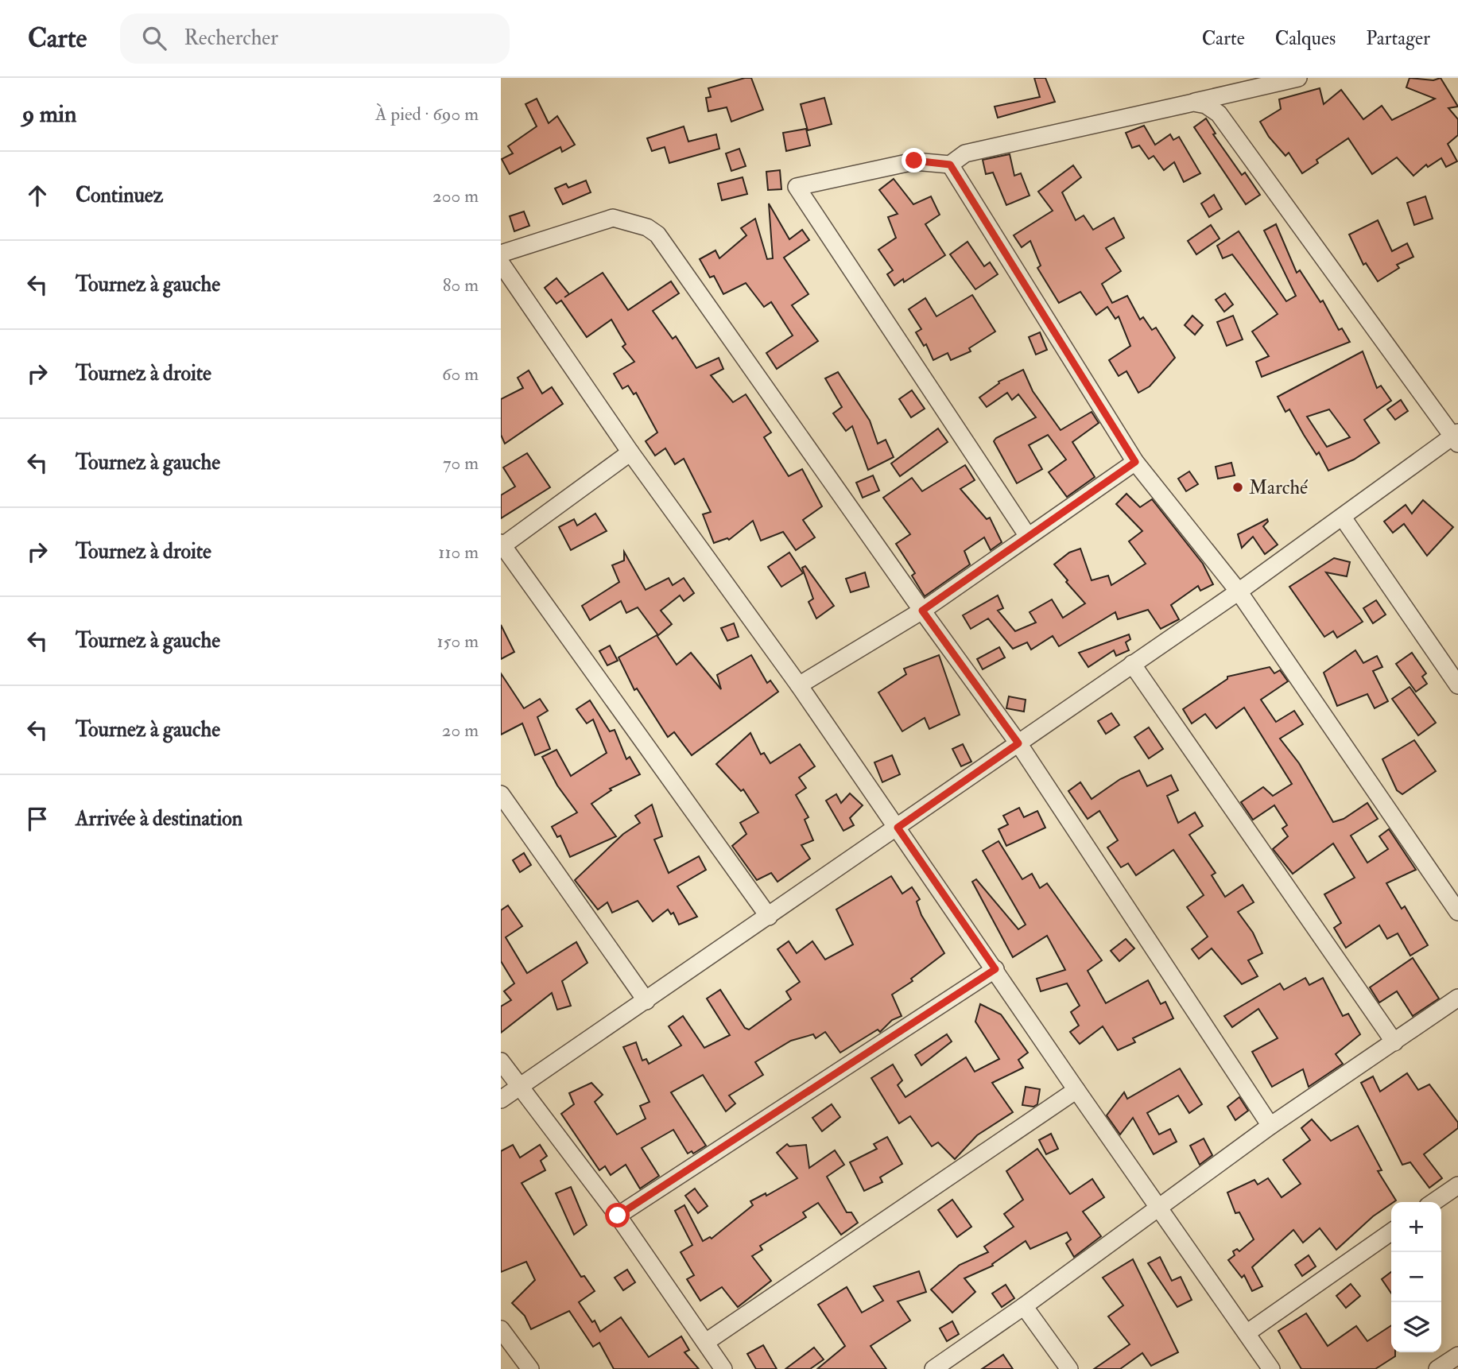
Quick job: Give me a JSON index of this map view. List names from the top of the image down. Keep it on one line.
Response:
{"places":["Marché"],"page":{"header":"Carte","search":"Rechercher","nav":["Carte","Calques","Partager"],"heading":["9 min","À pied · 690 m"],"list":[["Continuez","200 m"],["Tournez à gauche","80 m"],["Tournez à droite","60 m"],["Tournez à gauche","70 m"],["Tournez à droite","110 m"],["Tournez à gauche","150 m"],["Tournez à gauche","20 m"],"Arrivée à destination"],"map_buttons":["+","−"]}}
